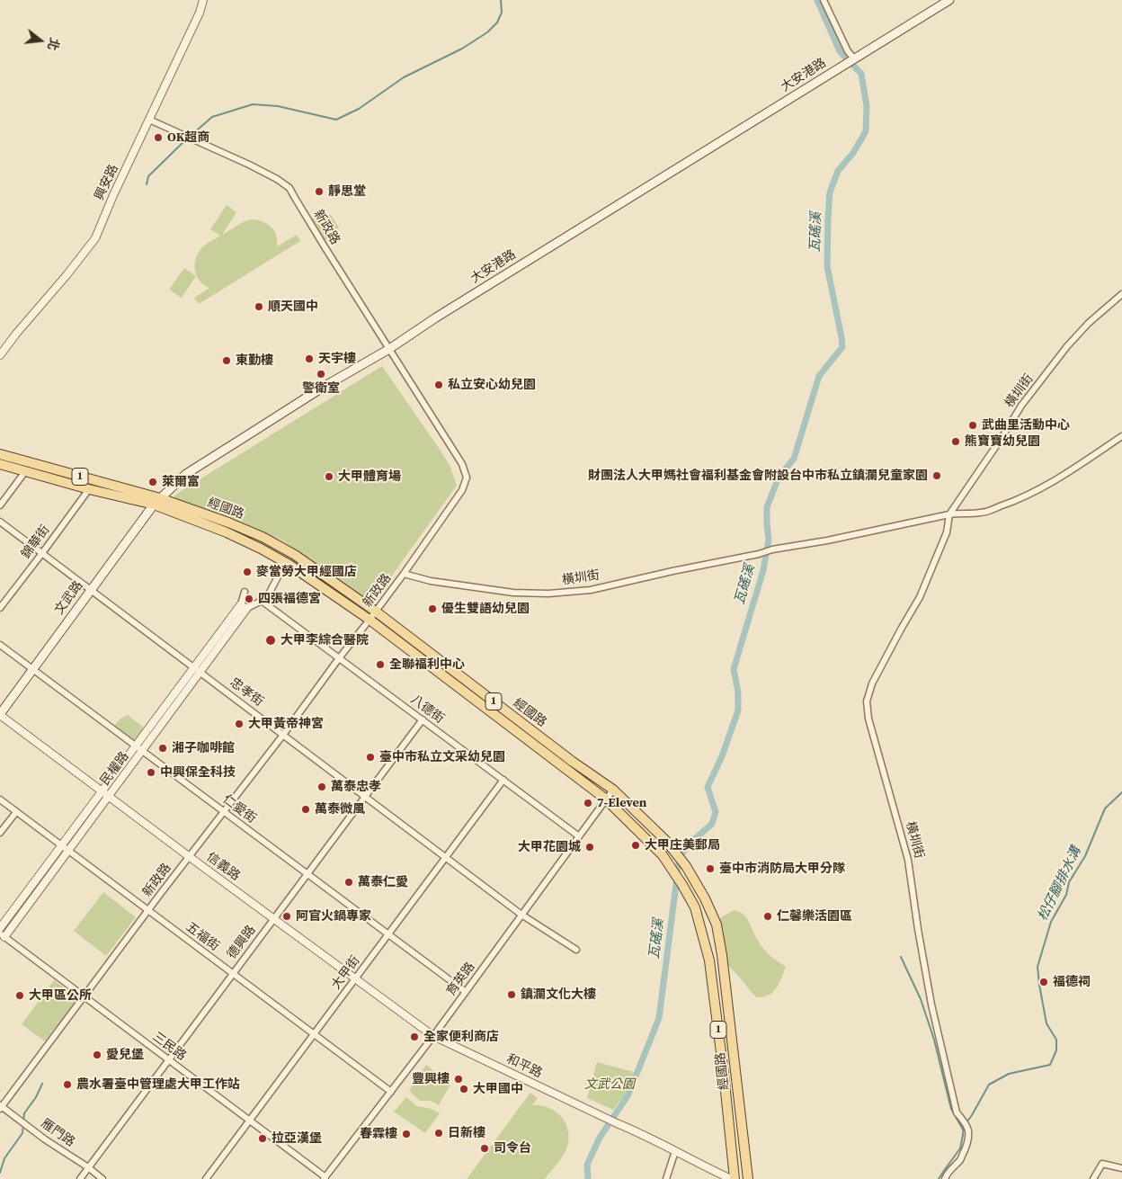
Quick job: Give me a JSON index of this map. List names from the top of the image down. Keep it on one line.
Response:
{"streets":{"main road":["大安港路","1","經國路","文武路"],"street":["興安路","新政路","橫圳街","錦華街","忠孝街","八德街","民權路","仁愛街","信義路","五福街","德興路","大甲街","育英路","三民路","和平路","雁門路"]},"crossings":[["大安港路","新政路"],["大安港路","經國路"],["大安港路","文武路"],["興安路","新政路"],["新政路","橫圳街"],["新政路","經國路"],["新政路","忠孝街"],["新政路","八德街"],["新政路","仁愛街"],["新政路","信義路"],["新政路","五福街"],["新政路","三民路"],["新政路","雁門路"],["經國路","錦華街"],["經國路","文武路"],["經國路","育英路"],["錦華街","忠孝街"],["文武路","忠孝街"],["文武路","仁愛街"],["文武路","信義路"],["忠孝街","民權路"],["忠孝街","德興路"],["忠孝街","大甲街"],["忠孝街","育英路"],["八德街","德興路"],["八德街","大甲街"],["八德街","育英路"],["民權路","仁愛街"],["民權路","信義路"],["民權路","五福街"],["民權路","三民路"],["仁愛街","德興路"],["仁愛街","大甲街"],["仁愛街","育英路"],["信義路","德興路"],["信義路","大甲街"],["信義路","育英路"],["信義路","和平路"],["五福街","德興路"],["五福街","大甲街"],["五福街","育英路"],["德興路","三民路"],["德興路","雁門路"],["大甲街","三民路"],["育英路","三民路"],["育英路","和平路"]],"water":["瓦磘溪","松仔腳排水溝"],"parks":["文武公園"],"places":["OK超商","靜思堂","順天國中","天宇樓","東勤樓","警衛室","私立安心幼兒園","武曲里活動中心","熊寶寶幼兒園","財團法人大甲媽社會福利基金會附設台中市私立鎮瀾兒童家園","大甲體育場","萊爾富","麥當勞大甲經國店","四張福德宮","優生雙語幼兒園","大甲李綜合醫院","全聯福利中心","大甲黃帝神宮","湘子咖啡館","臺中市私立文采幼兒園","中興保全科技","萬泰忠孝","7-Eleven","萬泰微風","大甲庄美郵局","大甲花園城","臺中市消防局大甲分隊","萬泰仁愛","阿官火鍋專家","仁馨樂活園區","福德祠","鎮瀾文化大樓","大甲區公所","全家便利商店","愛兒堡","豐興樓","農水署臺中管理處大甲工作站","大甲國中","日新樓","春霖樓","拉亞漢堡","司令台"],"north":"right"}
